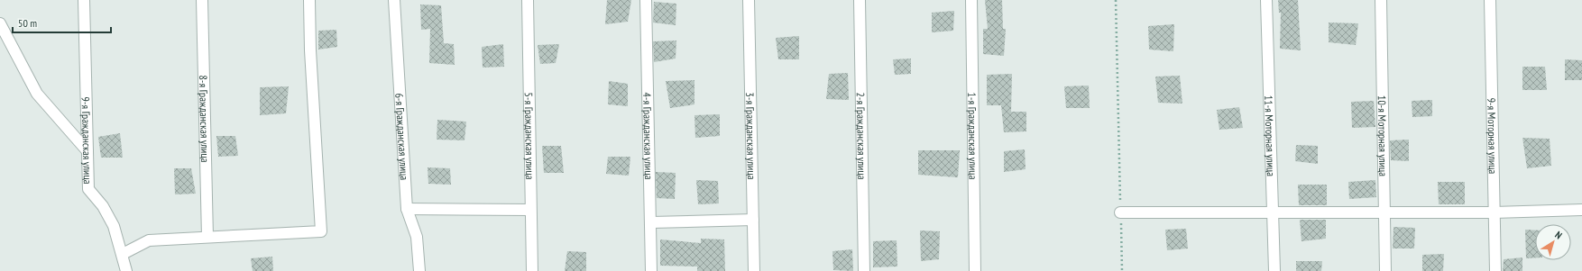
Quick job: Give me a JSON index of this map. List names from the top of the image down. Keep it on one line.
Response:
{"streets":{"street":["8-я Гражданская улица","4-я Гражданская улица","3-я Гражданская улица","11-я Моторная улица","9-я Моторная улица","6-я Гражданская улица","5-я Гражданская улица","2-я Гражданская улица","1-я Гражданская улица","10-я Моторная улица","9-я Гражданская улица"]},"scale_bar":"50 m","north":"top right"}
